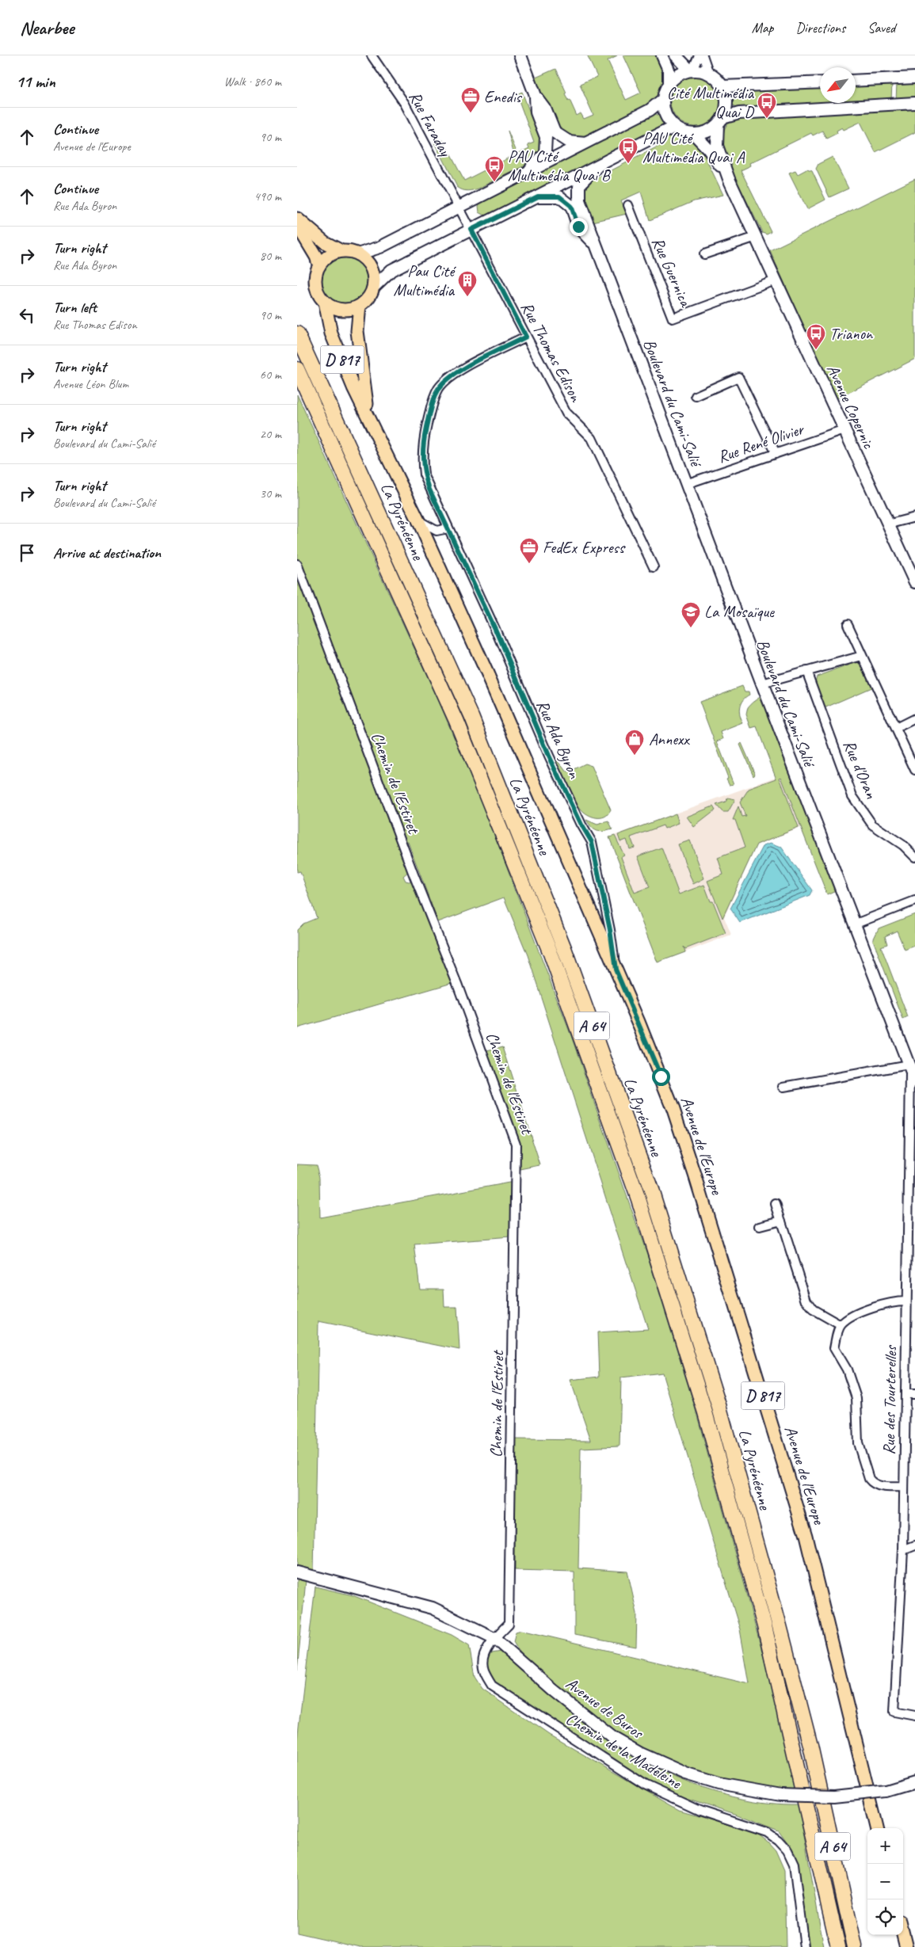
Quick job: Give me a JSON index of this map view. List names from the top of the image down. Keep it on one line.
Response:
{"streets":{"highway":["La Pyrénéenne","A 64"],"main road":["D 817","Avenue de l'Europe"],"street":["Rue Faraday","Rue Guernica","Rue Thomas Edison","Boulevard du Cami-Salié","Avenue Copernic","Rue René Olivier","Rue Ada Byron","Rue d'Oran","Chemin de l'Estiret","Rue des Tourterelles","Avenue de Buros","Chemin de la Madeleine"]},"crossings":[["Rue Faraday","Rue Thomas Edison"],["Rue Guernica","Avenue Copernic"],["Rue Thomas Edison","Rue Ada Byron"],["Boulevard du Cami-Salié","Rue René Olivier"],["Boulevard du Cami-Salié","Rue des Tourterelles"],["Avenue Copernic","Rue René Olivier"],["Rue Ada Byron","Avenue de l'Europe"],["Chemin de l'Estiret","Avenue de Buros"],["Chemin de l'Estiret","Chemin de la Madeleine"],["Avenue de Buros","Chemin de la Madeleine"]],"places":{"office":["Enedis","FedEx Express"],"bus stop":["Cité Multimédia Quai D","PAU Cité Multimédia Quai A","PAU Cité Multimédia Quai B","Trianon"],"building":["Pau Cité Multimédia"],"school or university":["La Mosaïque"],"shop":["Annexx"]},"north":"bottom left","page":{"header":"Nearbee","nav":["Map","Directions","Saved"],"heading":["11 min","Walk · 860 m"],"list":[["Continue","Avenue de l'Europe","90 m"],["Continue","Rue Ada Byron","490 m"],["Turn right","Rue Ada Byron","80 m"],["Turn left","Rue Thomas Edison","90 m"],["Turn right","Avenue Léon Blum","60 m"],["Turn right","Boulevard du Cami-Salié","20 m"],["Turn right","Boulevard du Cami-Salié","30 m"],"Arrive at destination"],"map_buttons":["+","−"]}}
